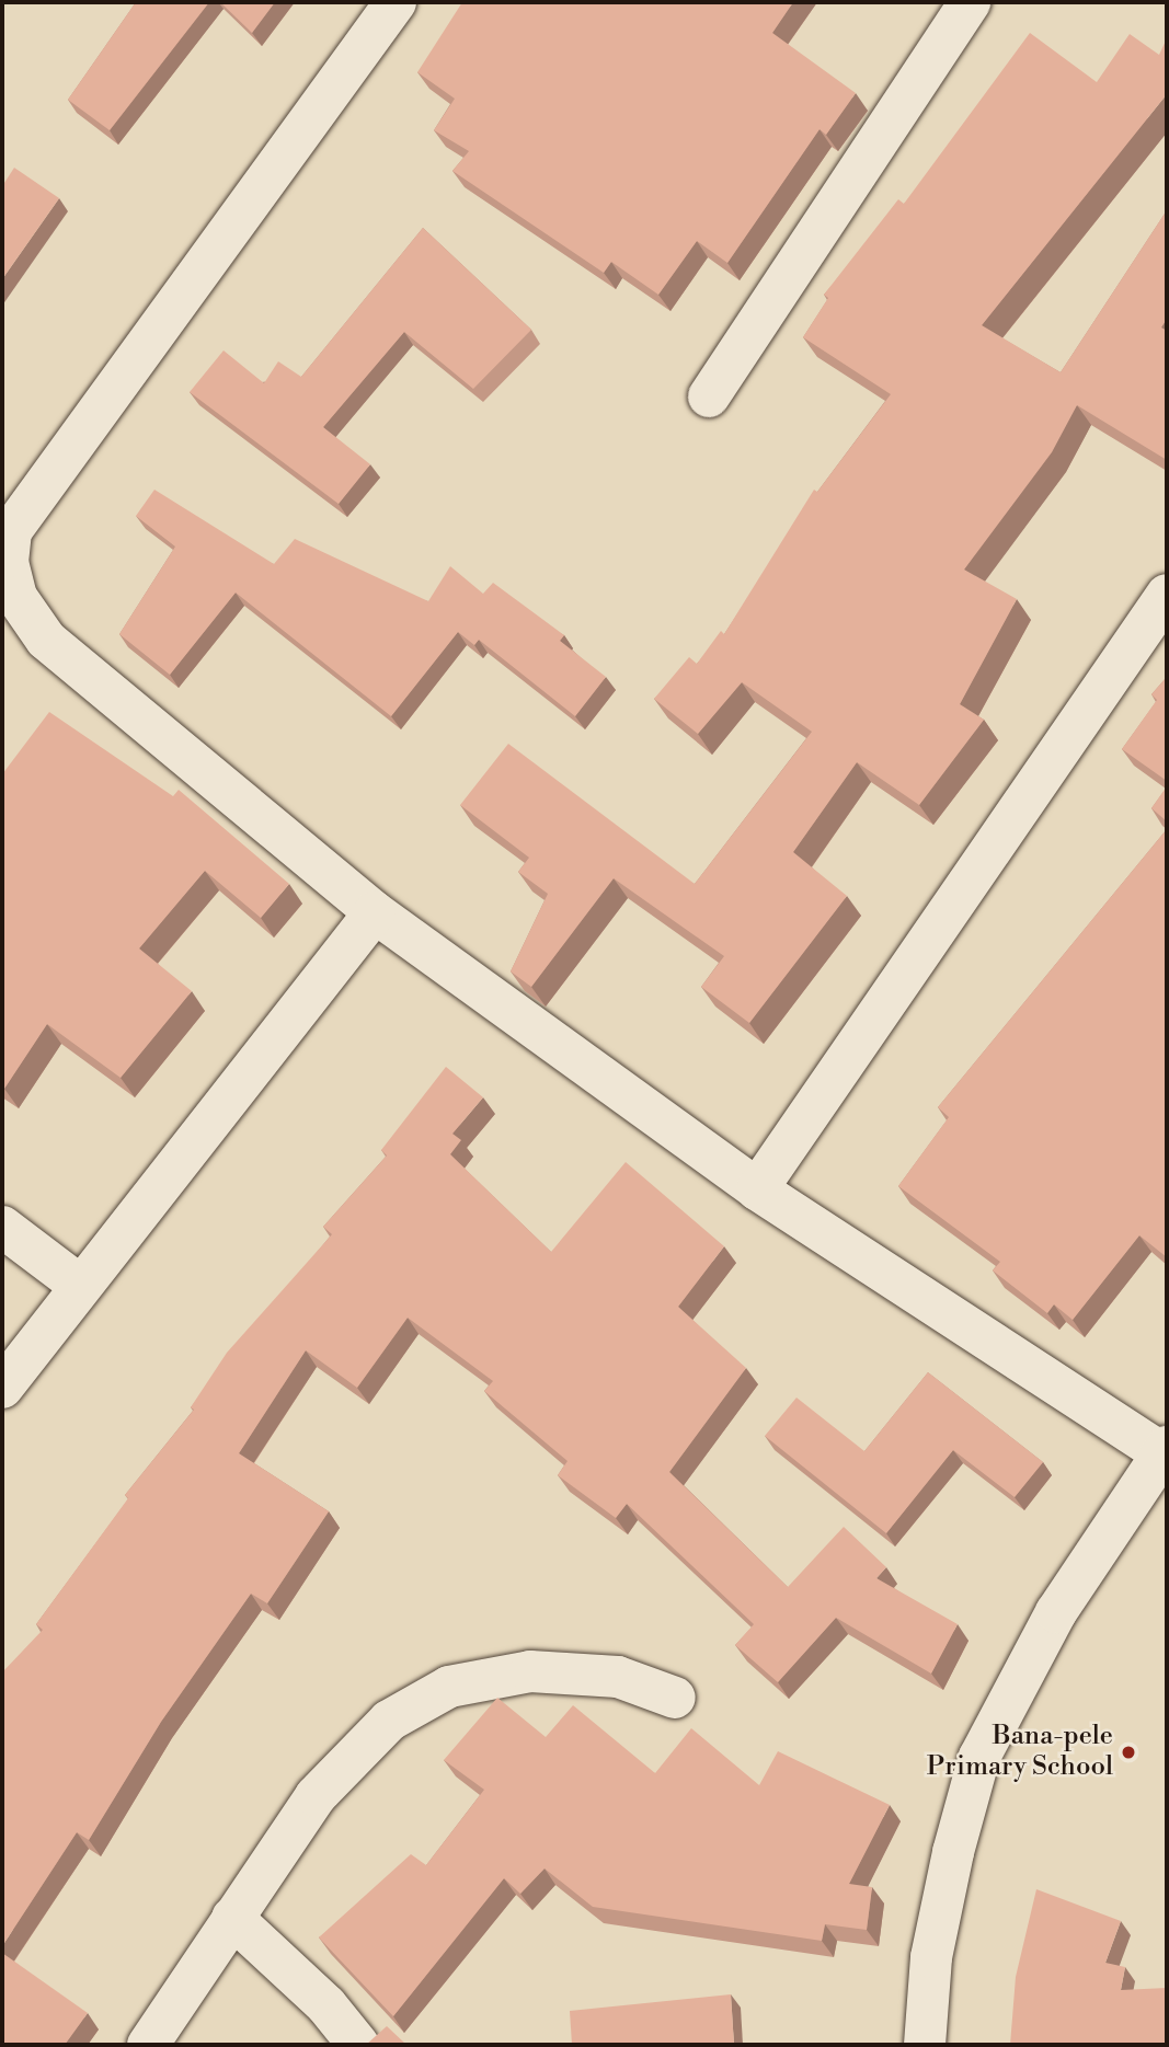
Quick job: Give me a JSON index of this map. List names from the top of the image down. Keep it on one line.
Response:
{"places":["Bana-pele Primary School"]}
